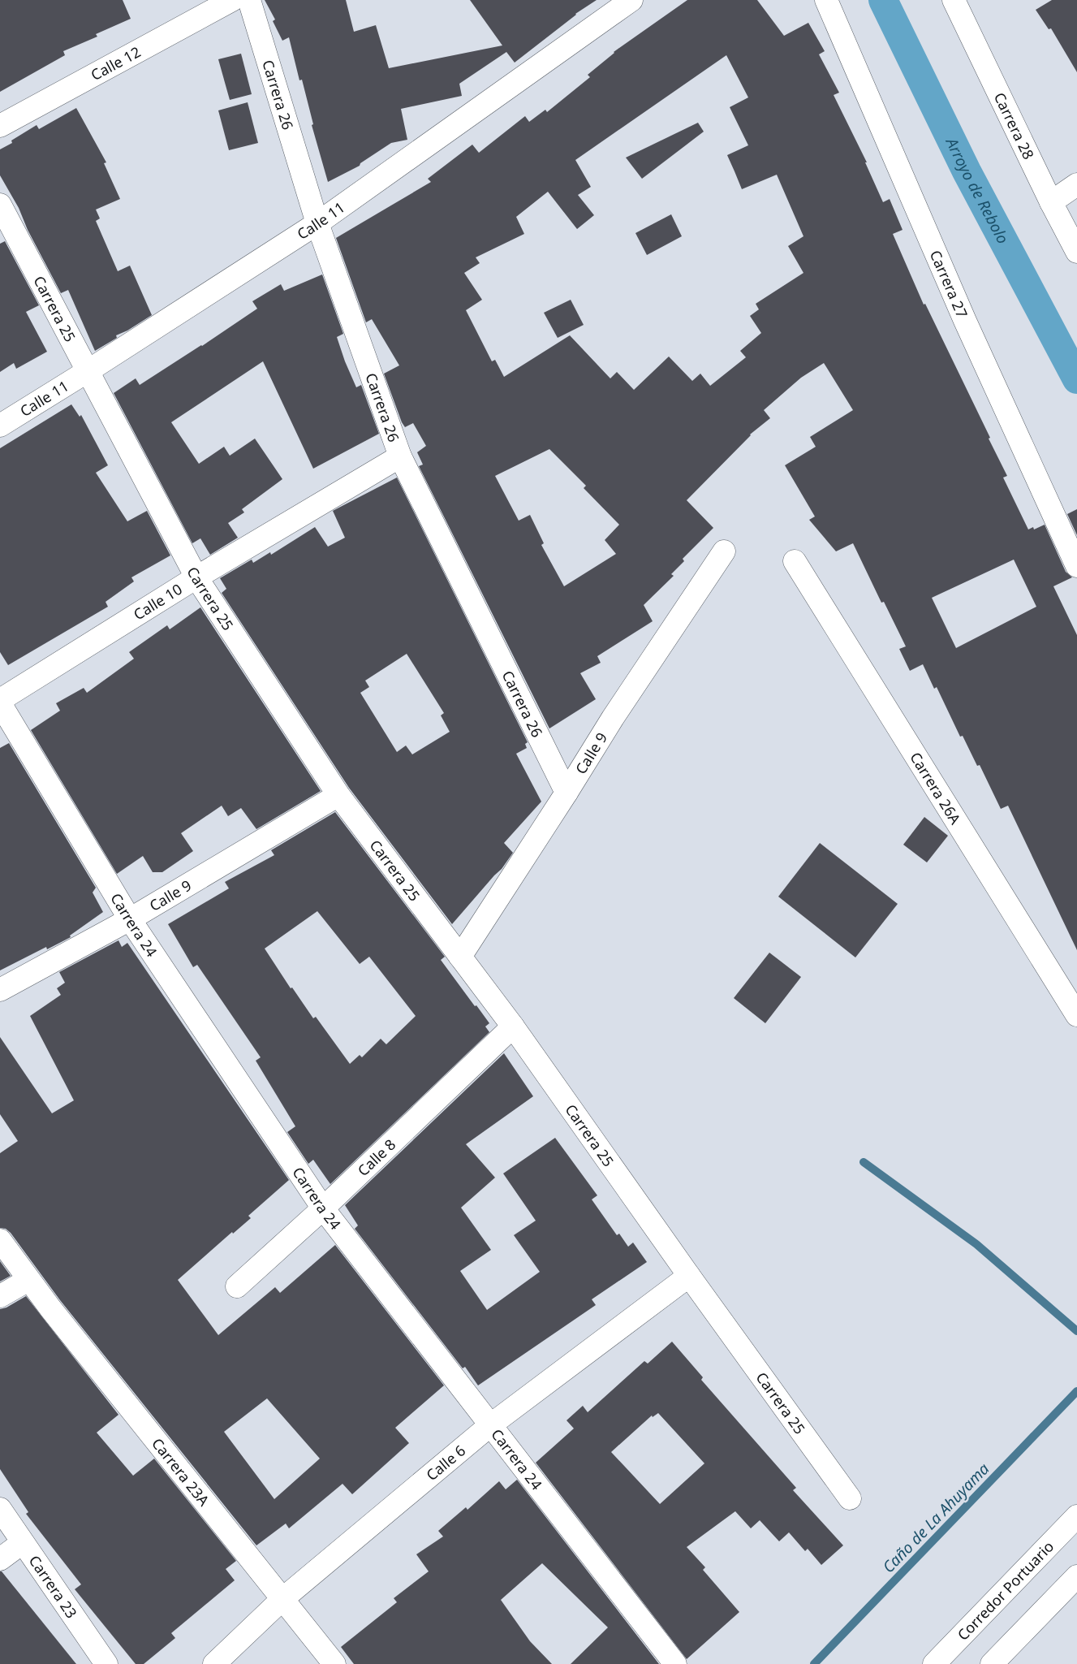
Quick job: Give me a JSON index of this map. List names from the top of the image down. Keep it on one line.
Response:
{"streets":{"street":["Calle 12","Carrera 26","Carrera 28","Calle 11","Carrera 27","Carrera 25","Calle 10","Calle 9","Carrera 26A","Carrera 24","Calle 8","Calle 6","Carrera 23A","Carrera 23","Corredor Portuario"]},"crossings":[["Carrera 26","Calle 11"],["Carrera 26","Calle 10"],["Carrera 26","Calle 9"],["Calle 11","Carrera 25"],["Carrera 25","Calle 10"],["Carrera 25","Calle 9"],["Carrera 25","Calle 8"],["Carrera 25","Calle 6"],["Calle 9","Carrera 24"],["Carrera 24","Calle 8"],["Carrera 24","Calle 6"],["Calle 6","Carrera 23A"]],"water":["Arroyo de Rebolo","Caño de La Ahuyama"]}
